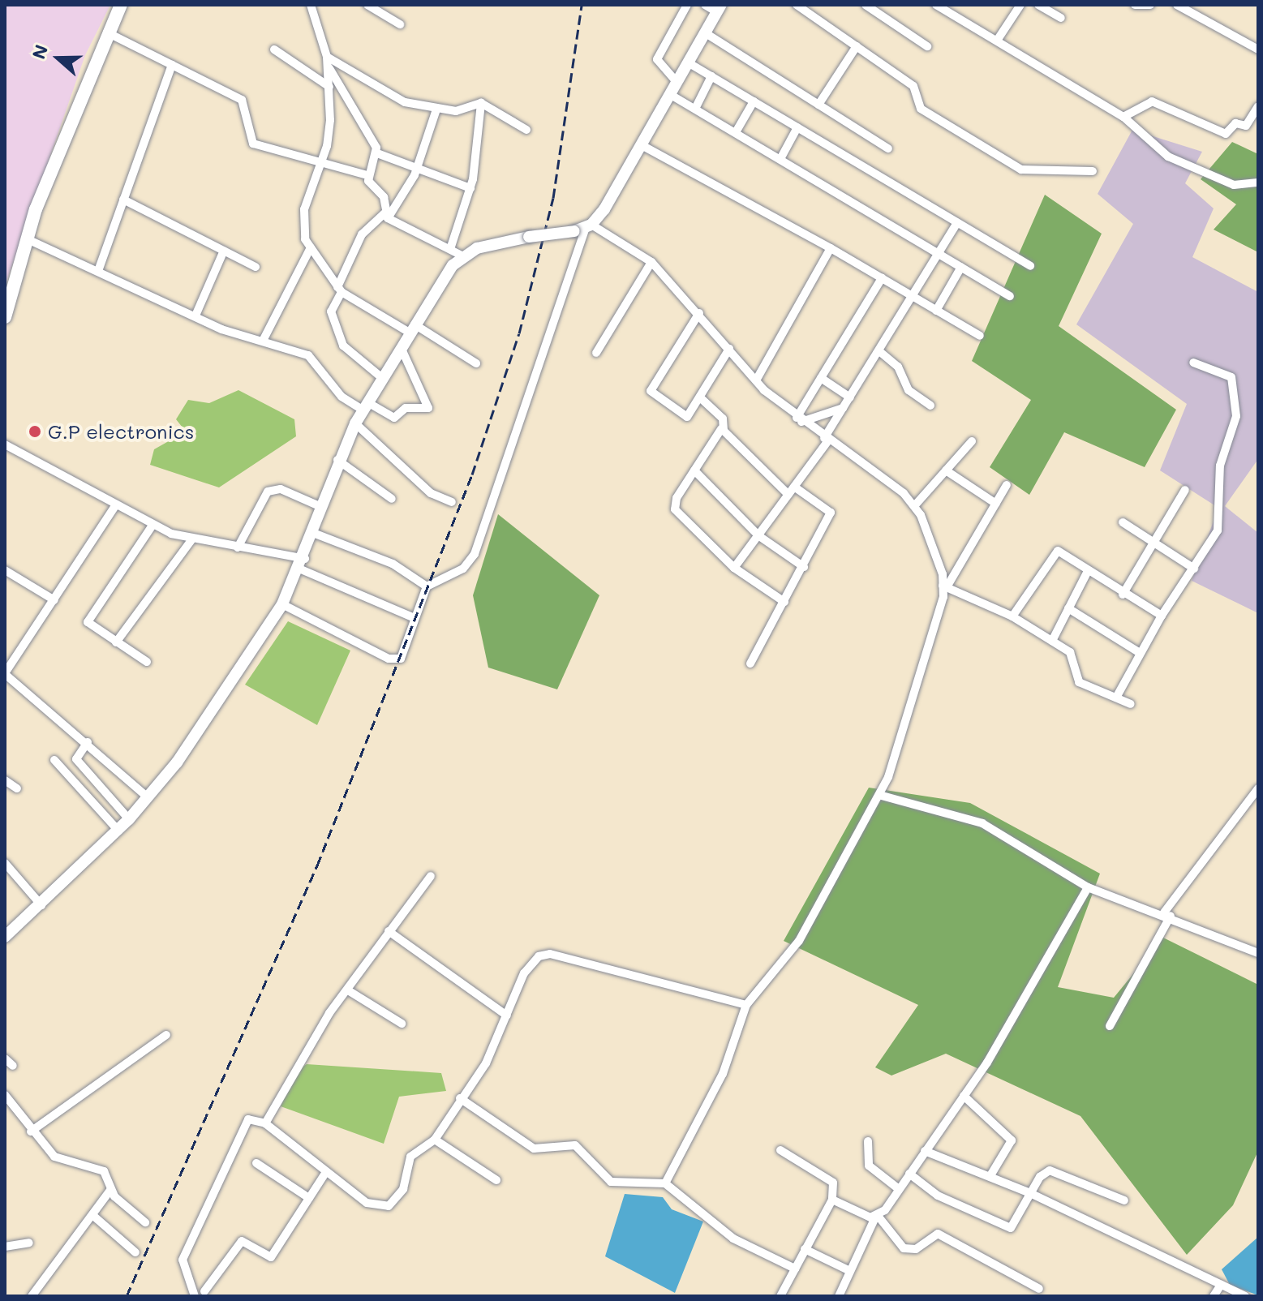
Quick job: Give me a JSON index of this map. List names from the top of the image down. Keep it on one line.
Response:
{"places":["G.P electronics"],"north":"left"}
